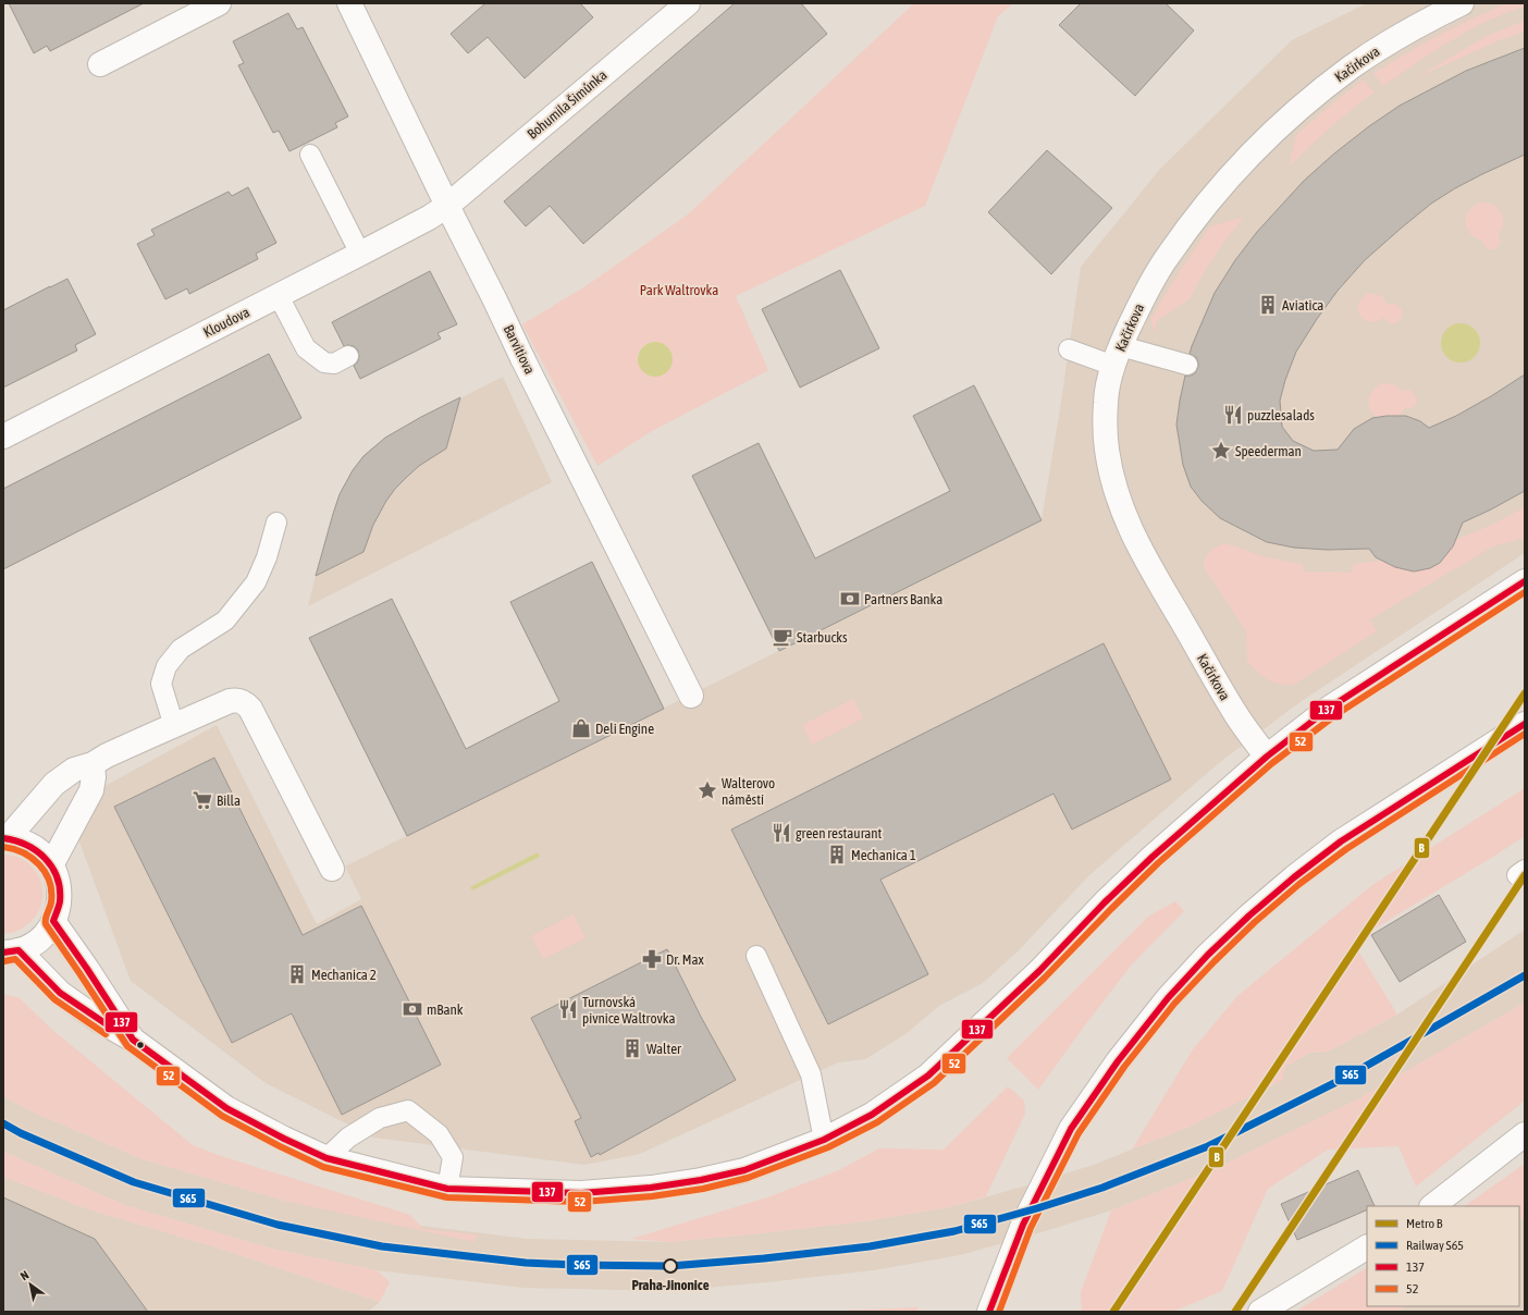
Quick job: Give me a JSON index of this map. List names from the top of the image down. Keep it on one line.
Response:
{"streets":{"street":["Kačírkova","Bohumila Šimůnka","Kloudova","Barvitiova"]},"crossings":[["Bohumila Šimůnka","Kloudova"],["Bohumila Šimůnka","Barvitiova"],["Kloudova","Barvitiova"]],"parks":["Park Waltrovka"],"places":{"building":["Aviatica","Mechanica 1","Mechanica 2","Walter"],"restaurant":["puzzlesalads","green restaurant","Turnovská pivnice Waltrovka"],"place":["Speederman","Walterovo náměstí"],"bank":["Partners Banka","mBank"],"cafe":["Starbucks"],"shop":["Deli Engine"],"supermarket":["Billa"],"pharmacy":["Dr. Max"],"other":["Praha-Jinonice"]},"lines":["transit line 137","transit line 52","metro line B","rail line S65"],"legend":["Metro B","Railway S65","137","52"],"north":"top left"}
